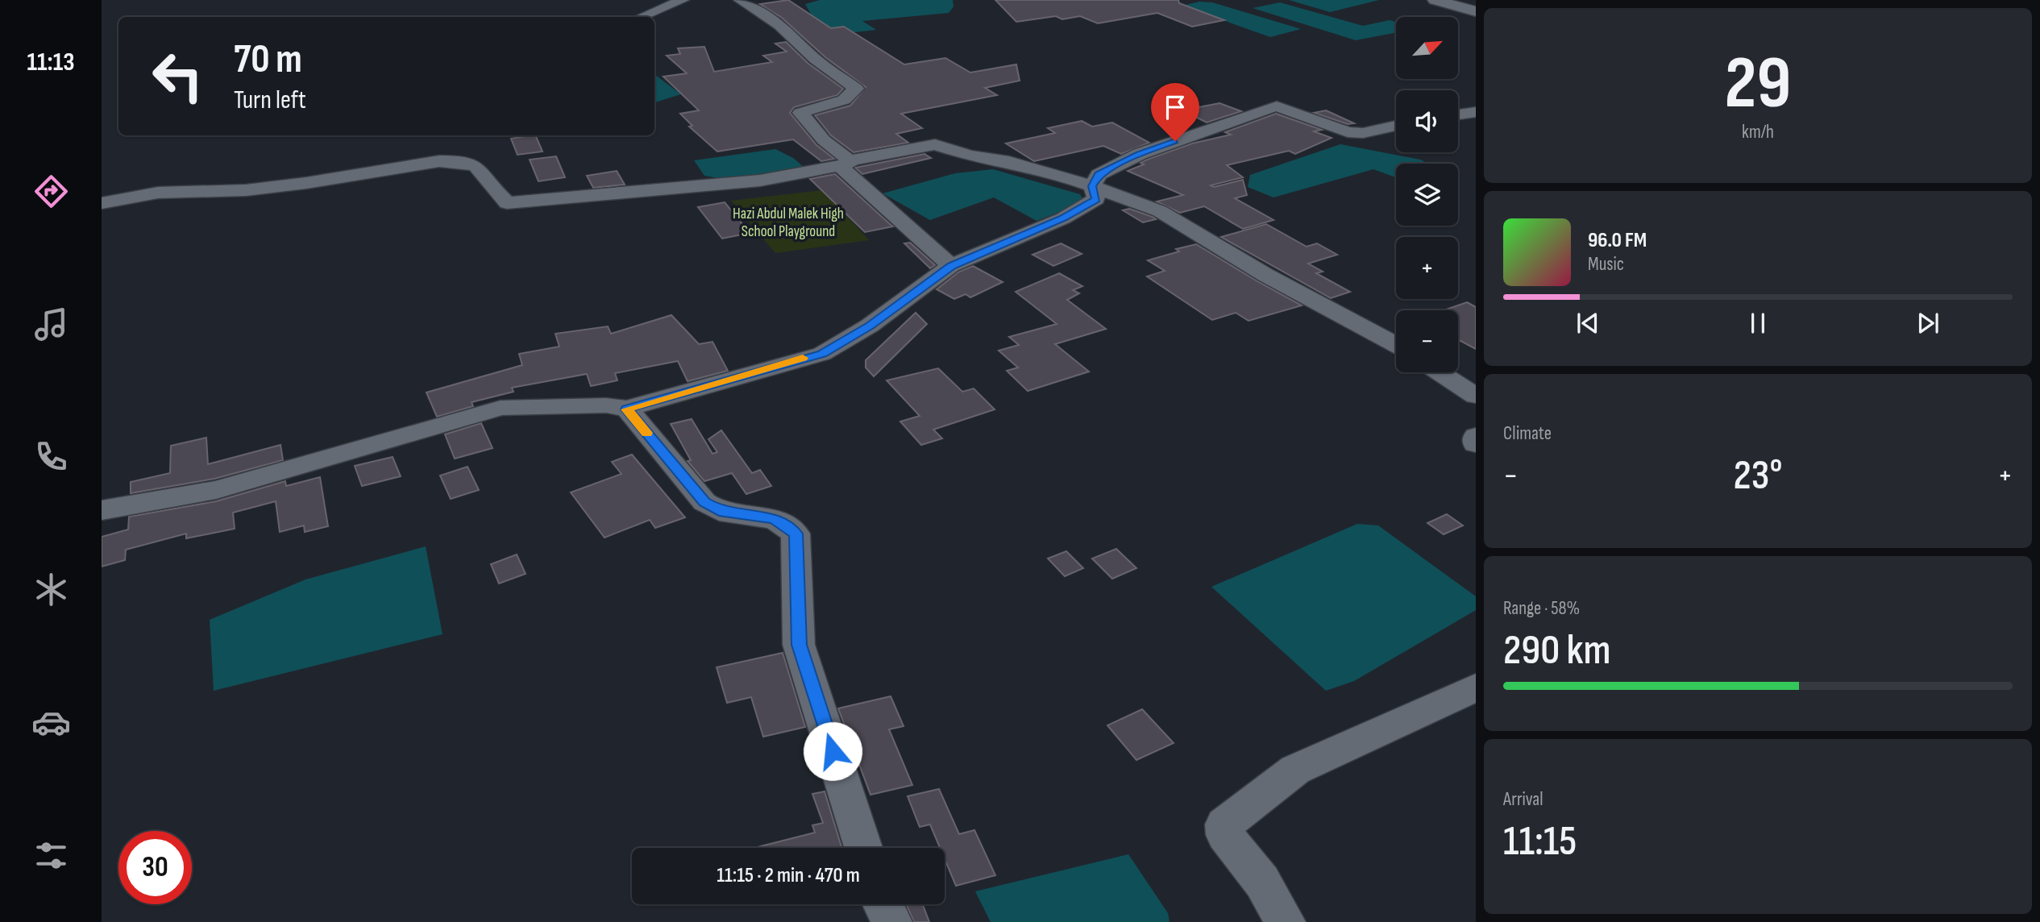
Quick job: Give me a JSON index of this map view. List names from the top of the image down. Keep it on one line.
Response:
{"parks":["Hazi Abdul Malek High School Playground"],"north":"top right","page":{"tabs":"11:13","tile":[["29","km/h"],"Climate",["Range · 58%","290 km"],["Arrival","11:15"]],"map_buttons":["+","−"],"turn":["70 m","Turn left"],"song":["96.0 FM","Music"],"heat":["−","23°","+"],"limit":"30","trip":"11:15 · 2 min · 470 m"}}
